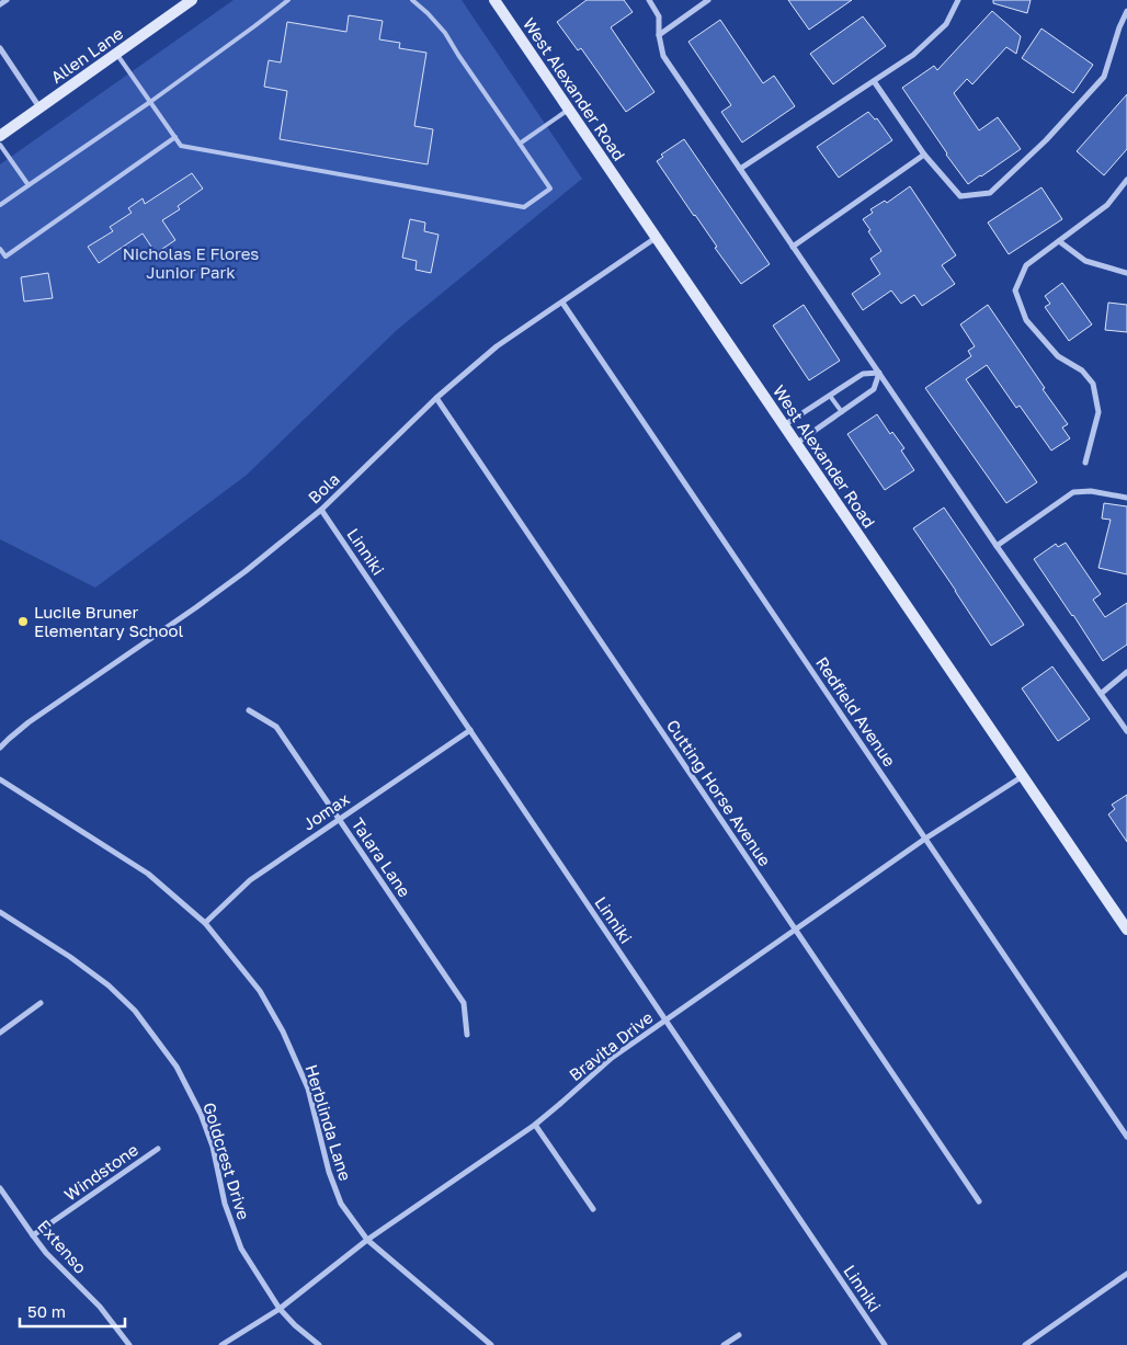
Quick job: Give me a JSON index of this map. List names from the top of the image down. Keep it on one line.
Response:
{"streets":{"main road":["Allen Lane","West Alexander Road"],"street":["Bola","Linniki","Redfield Avenue","Cutting Horse Avenue","Jomax","Talara Lane","Bravita Drive","Herblinda Lane","Goldcrest Drive","Windstone","Extenso"]},"crossings":[["West Alexander Road","Bola"],["West Alexander Road","Bravita Drive"],["Bola","Linniki"],["Bola","Redfield Avenue"],["Bola","Cutting Horse Avenue"],["Linniki","Jomax"],["Linniki","Bravita Drive"],["Redfield Avenue","Bravita Drive"],["Cutting Horse Avenue","Bravita Drive"],["Jomax","Talara Lane"],["Jomax","Herblinda Lane"],["Bravita Drive","Herblinda Lane"],["Bravita Drive","Goldcrest Drive"],["Windstone","Extenso"]],"parks":["Nicholas E Flores Junior Park"],"places":["Lucile Bruner Elementary School"],"scale_bar":"50 m"}
